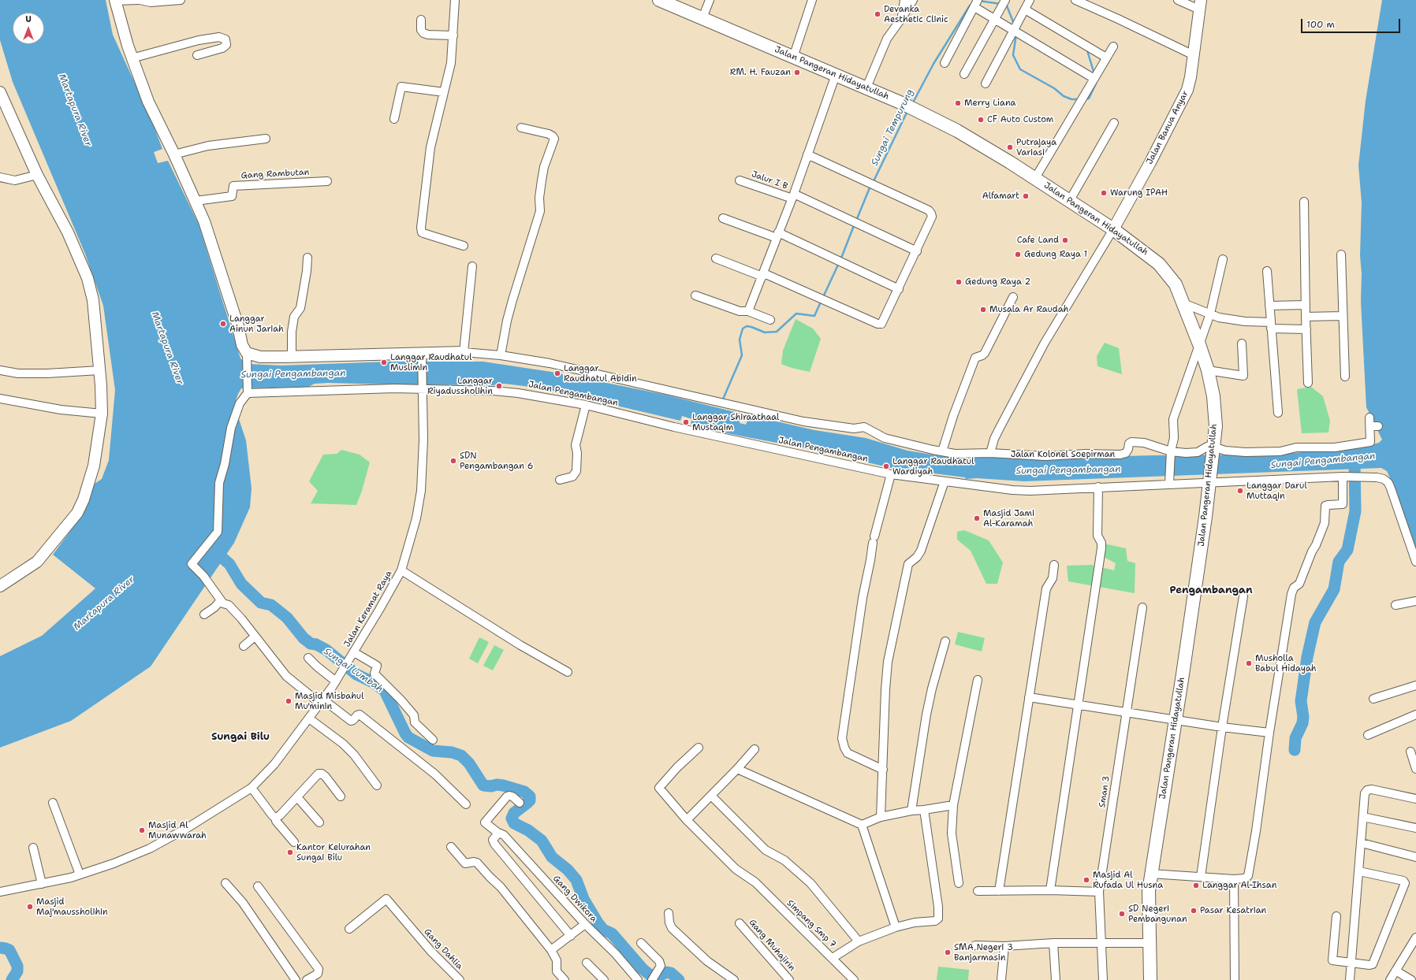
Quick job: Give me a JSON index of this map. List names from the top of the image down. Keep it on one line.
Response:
{"streets":{"main road":["Jalan Pangeran Hidayatullah"],"street":["Jalan Banua Anyar","Gang Rambutan","Jalur I B","Jalan Pengambangan","Jalan Kolonel Soepirman","Jalan Keramat Raya","Sman 3","Gang Dwikora","Simpang Smp 7","Gang Muhajirin","Gang Dahlia"]},"crossings":[["Jalan Pangeran Hidayatullah","Jalan Banua Anyar"],["Jalan Pangeran Hidayatullah","Jalan Pengambangan"],["Jalan Pangeran Hidayatullah","Jalan Kolonel Soepirman"],["Jalan Pengambangan","Jalan Keramat Raya"],["Jalan Kolonel Soepirman","Jalan Keramat Raya"]],"districts":["Pengambangan","Sungai Bilu"],"water":["Martapura River","Sungai Tempurung","Sungai Pengambangan","Sungai Lumbah"],"places":["Devanka Aesthetic Clinic","RM. H. Fauzan","Merry Liana","CF Auto Custom","Putrajaya Variasi","Warung IPAH","Alfamart","Cafe Land","Gedung Raya 1","Gedung Raya 2","Musala Ar Raudah","Langgar Ainun Jariah","Langgar Raudhatul Muslimin","Langgar Raudhatul Abidin","Langgar Riyadussholihin","Langgar Shiraathaal Mustaqim","SDN Pengambangan 6","Langgar Raudhatul Wardiyah","Langgar Darul Muttaqin","Masjid Jami Al-Karamah","Musholla Babul Hidayah","Masjid Misbahul Mu'minin","Masjid Al Munawwarah","Kantor Kelurahan Sungai Bilu","Masjid Al Rufada Ul Husna","Langgar Al-Ihsan","Masjid Maj'maussholihin","Pasar Kesatrian","SD Negeri Pembangunan","SMA Negeri 3 Banjarmasin"],"scale_bar":"100 m","north":"top"}
